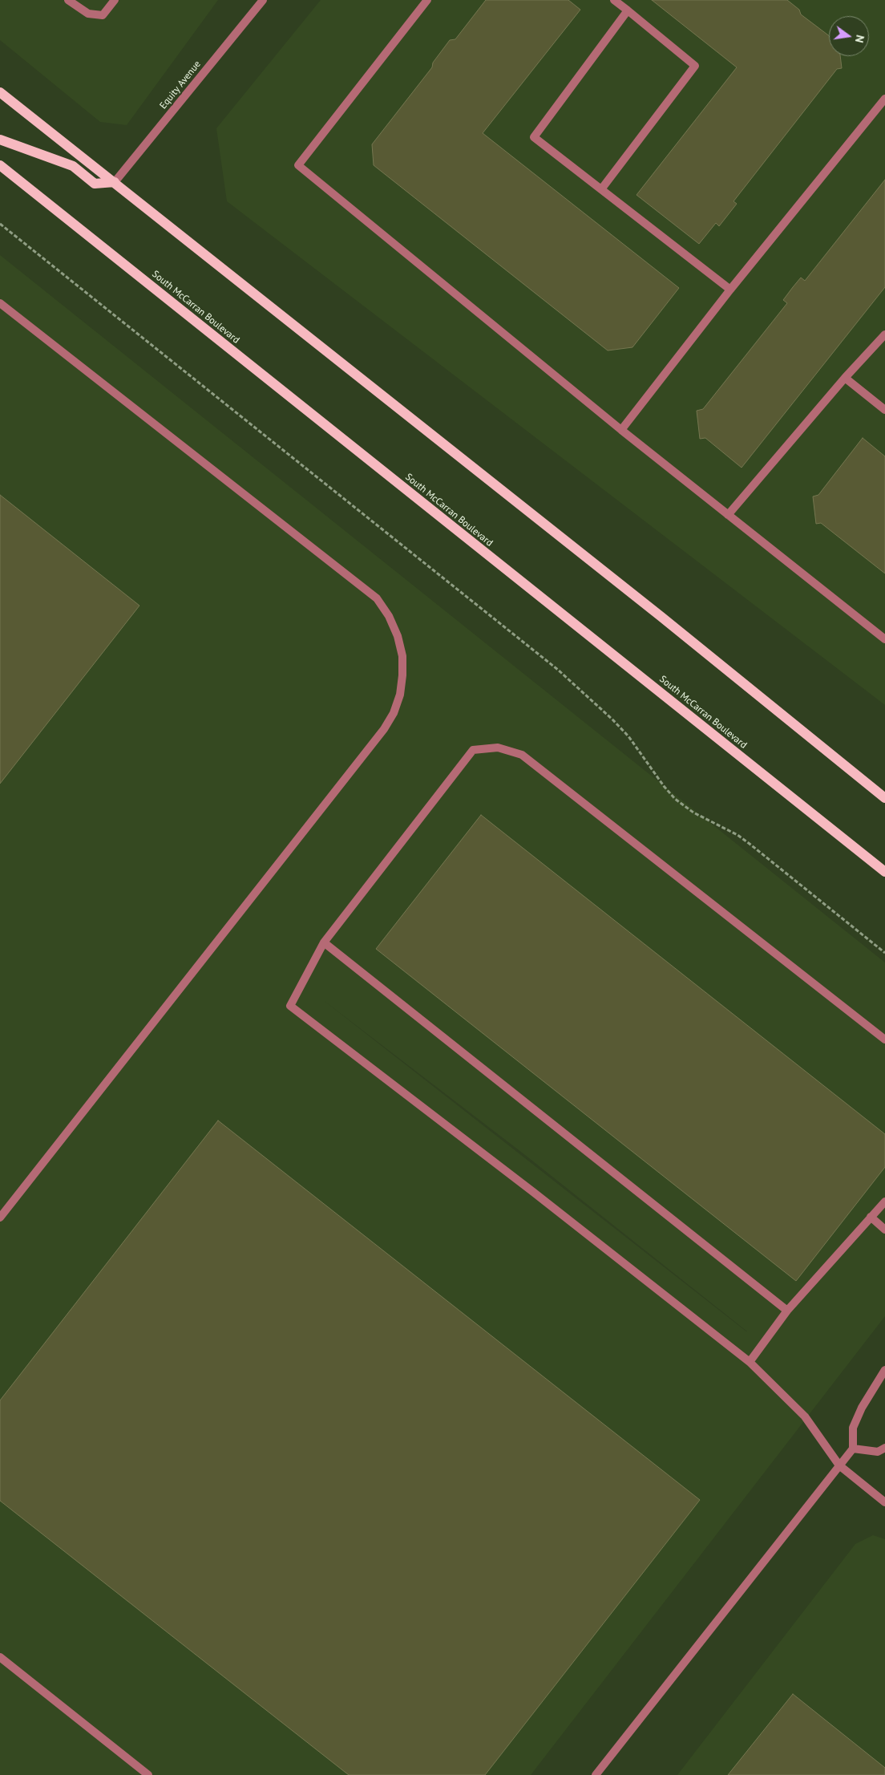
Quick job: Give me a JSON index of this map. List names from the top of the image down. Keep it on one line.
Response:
{"streets":{"main road":["South McCarran Boulevard"],"street":["Equity Avenue"]},"north":"right"}
